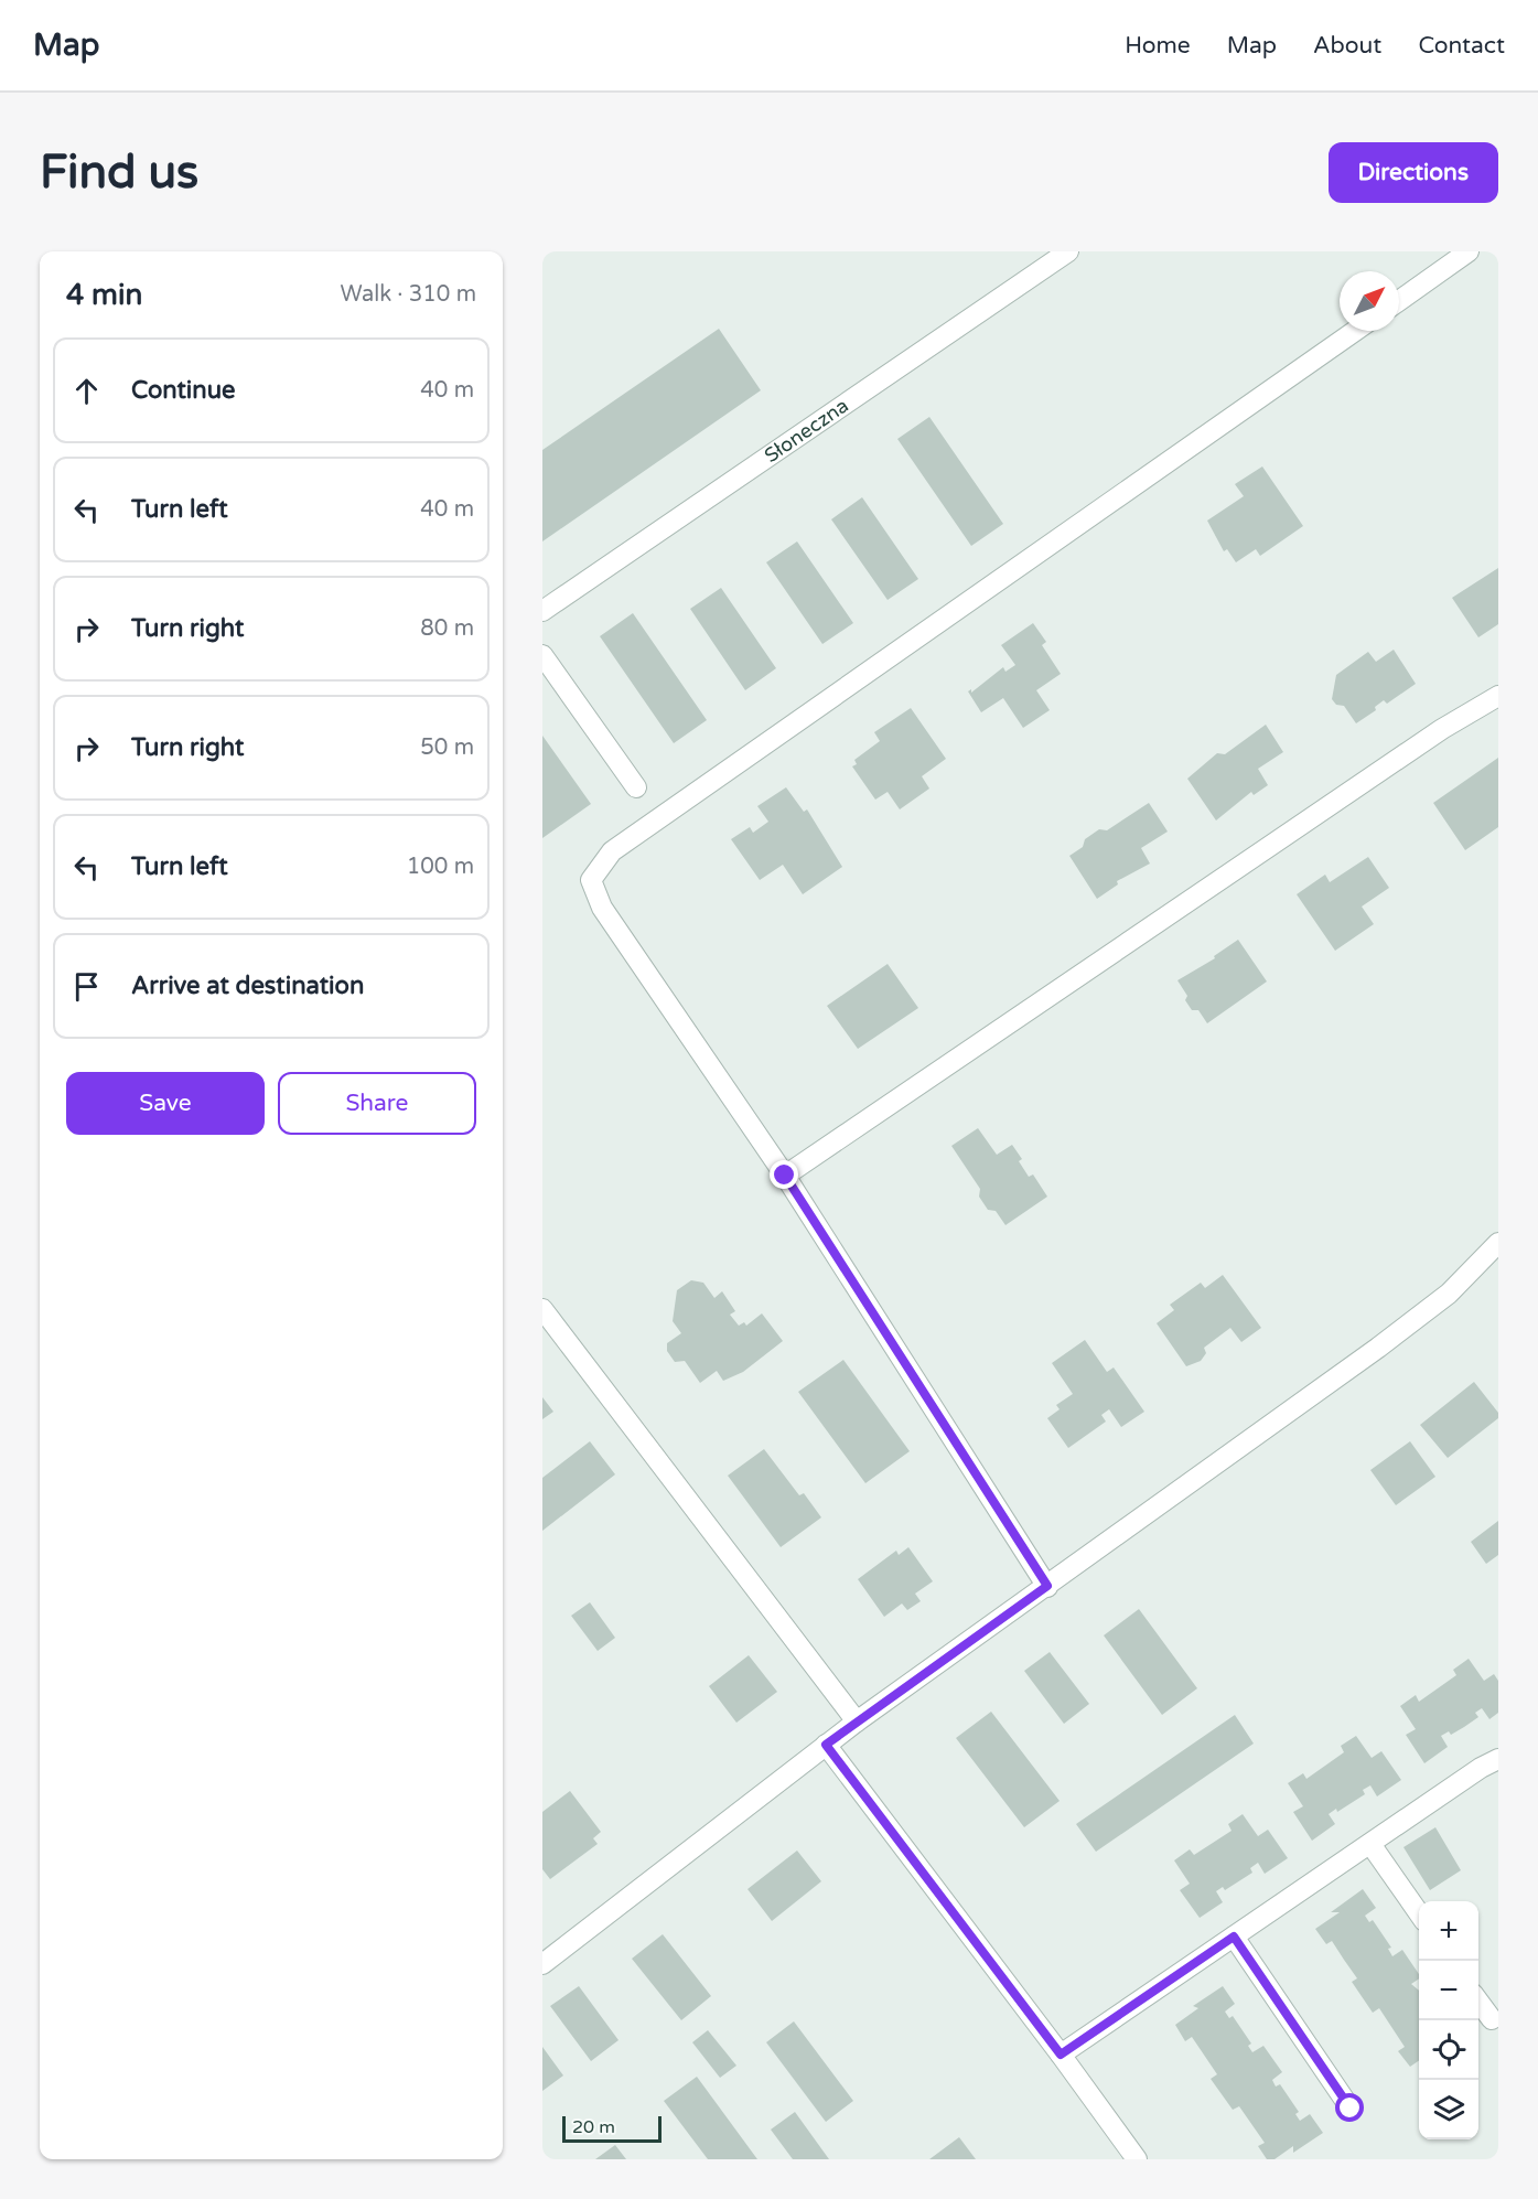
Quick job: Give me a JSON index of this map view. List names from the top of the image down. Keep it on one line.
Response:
{"streets":{"street":["Słoneczna"]},"scale_bar":"20 m","north":"top right","page":{"header":"Map","nav":["Home","Map","About","Contact"],"buttons":["Directions",["Save","Share"]],"title":"Find us","heading":["4 min","Walk · 310 m"],"list":[["Continue","40 m"],["Turn left","40 m"],["Turn right","80 m"],["Turn right","50 m"],["Turn left","100 m"],"Arrive at destination"],"map_buttons":["+","−"],"scale":"20 m"}}
